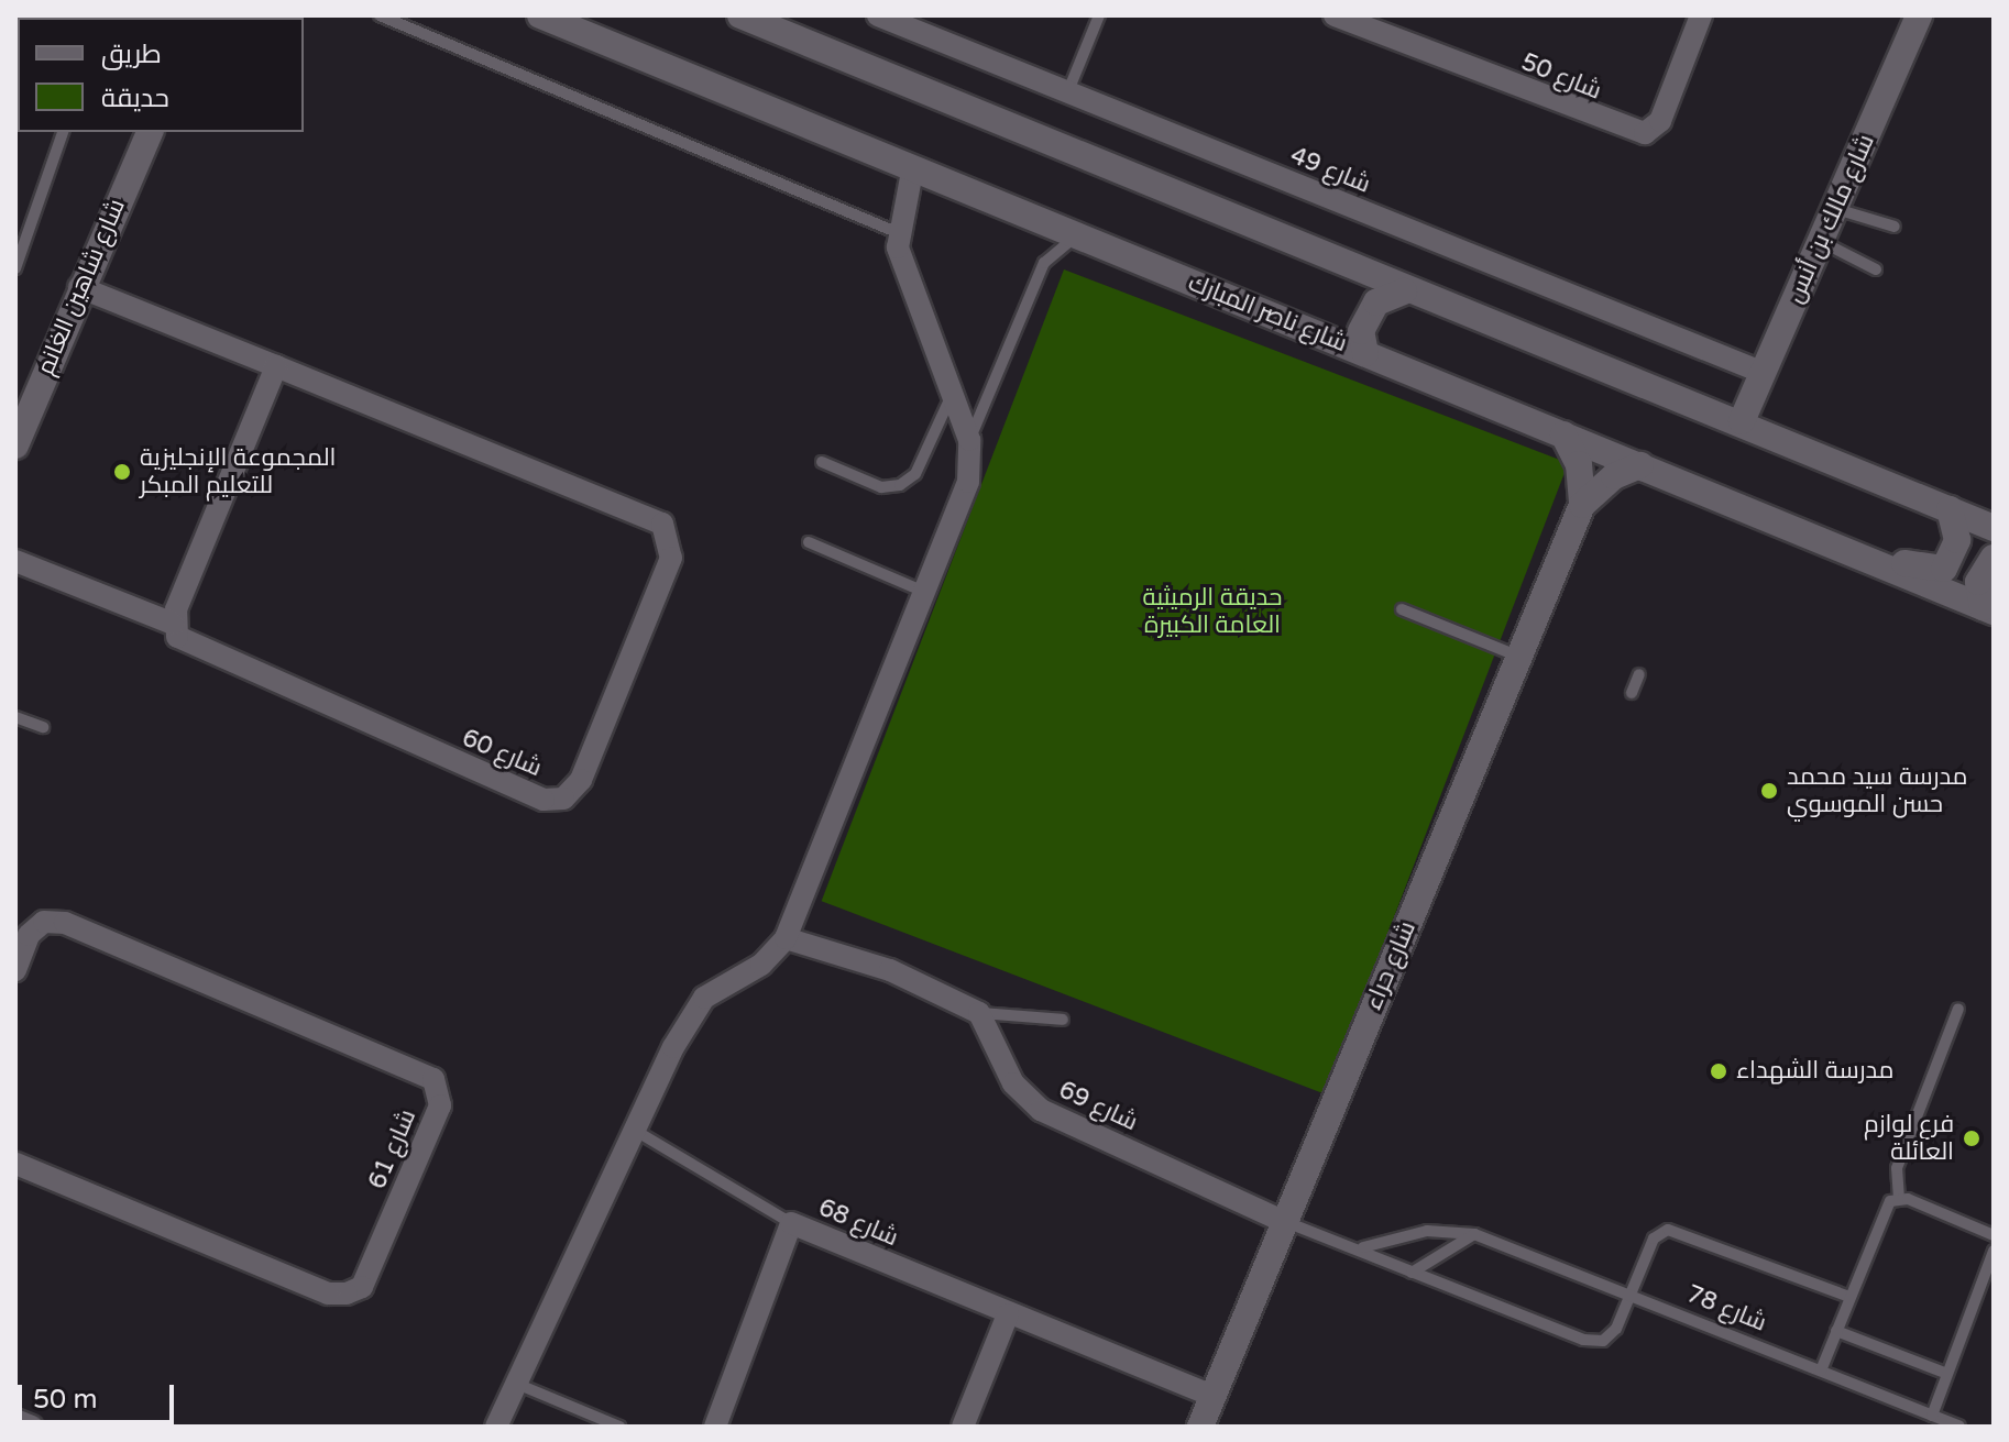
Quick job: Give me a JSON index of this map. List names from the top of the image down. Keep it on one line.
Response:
{"streets":{"street":["شارع 50","شارع 49","شارع مالك بن أنس","شارع شاهين الغانم","شارع ناصر المبارك","شارع 60","شارع حراء","شارع 69","شارع 61","شارع 68"],"lane":["شارع 78"]},"crossings":[["شارع 49","شارع مالك بن أنس"],["شارع شاهين الغانم","شارع 60"],["شارع ناصر المبارك","شارع حراء"],["شارع حراء","شارع 69"],["شارع حراء","شارع 68"],["شارع حراء","شارع 78"],["شارع 69","شارع 78"]],"parks":["حديقة الرميثية العامة الكبيرة"],"places":["المجموعة الإنجليزية للتعليم المبكر","مدرسة سيد محمد حسن الموسوي","مدرسة الشهداء","فرع لوازم العائلة"],"legend":["طريق","حديقة"],"scale_bar":"50 m"}
